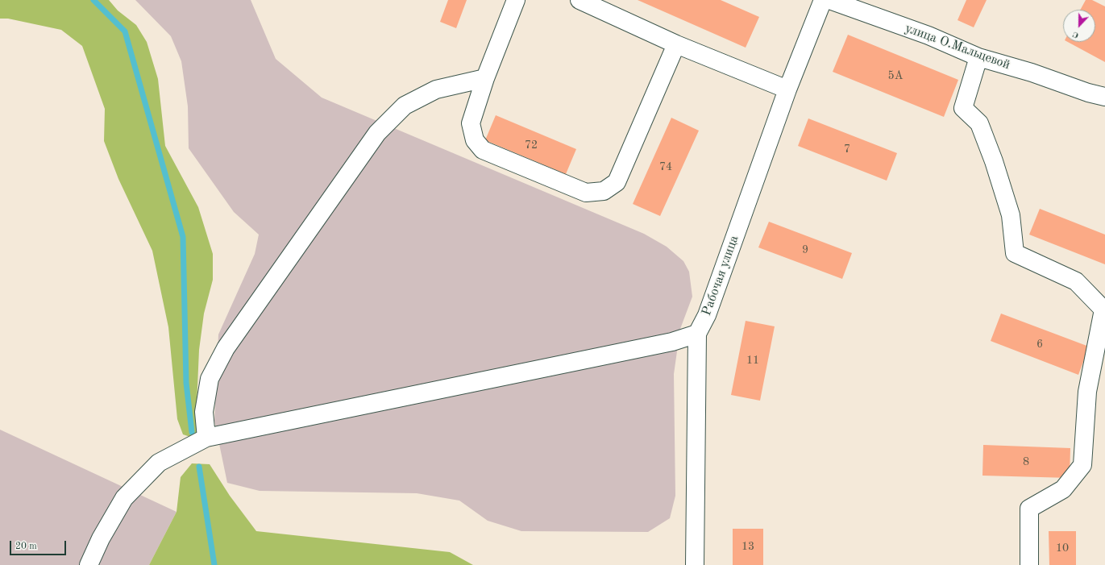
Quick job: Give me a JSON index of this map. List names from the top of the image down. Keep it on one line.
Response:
{"streets":{"street":["улица О.Мальцевой","Рабочая улица"]},"house_numbers":["5А","72","7","74","9","6","11","8","13","10"],"scale_bar":"20 m","north":"bottom"}
